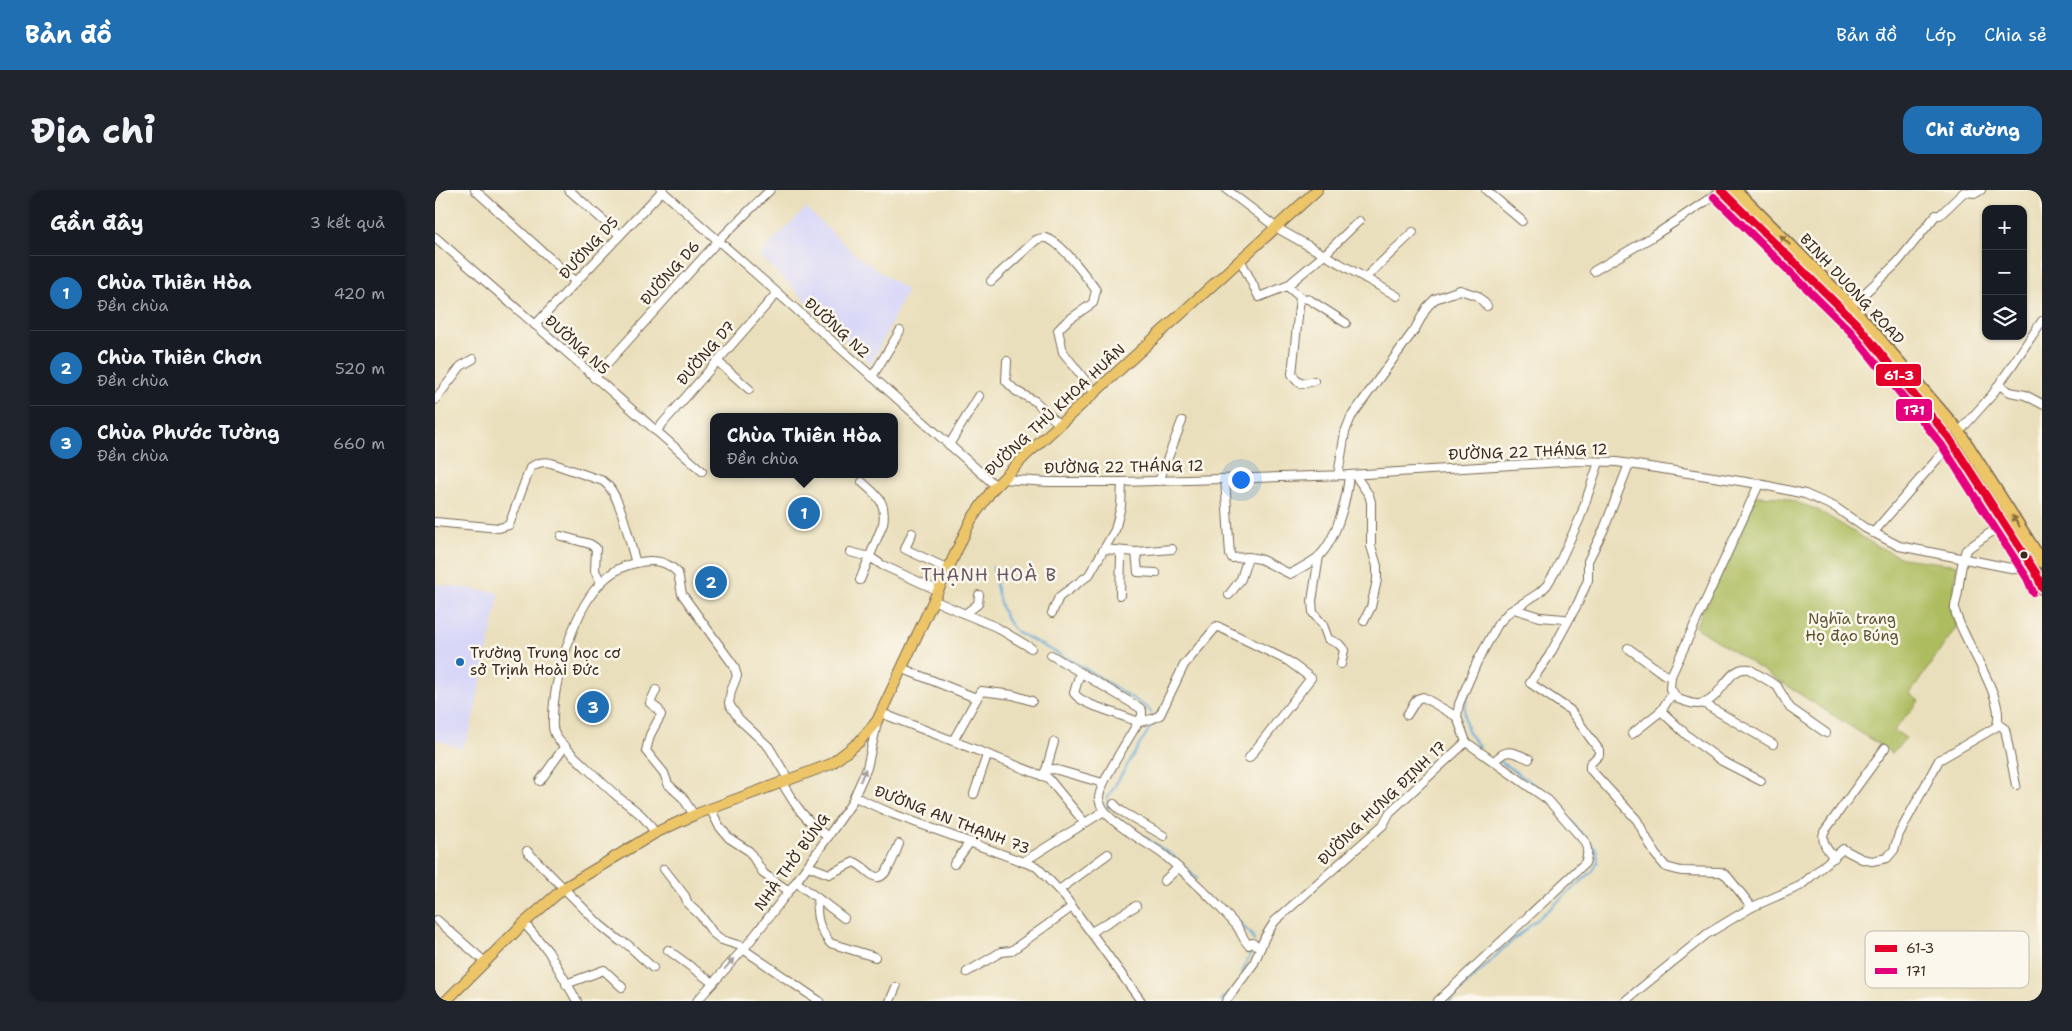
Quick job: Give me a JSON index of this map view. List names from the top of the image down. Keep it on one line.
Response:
{"streets":{"highway":["BINH DUONG ROAD"],"main road":["ĐƯỜNG THỦ KHOA HUÂN"],"street":["ĐƯỜNG D5","ĐƯỜNG D6","ĐƯỜNG N2","ĐƯỜNG N5","ĐƯỜNG D7","ĐƯỜNG 22 THÁNG 12","ĐƯỜNG HƯNG ĐỊNH 17","ĐƯỜNG AN THẠNH 73","NHÀ THỜ BÚNG"]},"crossings":[["ĐƯỜNG D5","ĐƯỜNG N2"],["ĐƯỜNG D5","ĐƯỜNG N5"],["ĐƯỜNG D6","ĐƯỜNG N2"],["ĐƯỜNG D6","ĐƯỜNG N5"],["ĐƯỜNG N2","ĐƯỜNG D7"],["ĐƯỜNG N2","ĐƯỜNG THỦ KHOA HUÂN"],["ĐƯỜNG N2","ĐƯỜNG 22 THÁNG 12"],["ĐƯỜNG N5","ĐƯỜNG D7"],["ĐƯỜNG THỦ KHOA HUÂN","ĐƯỜNG 22 THÁNG 12"],["ĐƯỜNG THỦ KHOA HUÂN","NHÀ THỜ BÚNG"],["ĐƯỜNG AN THẠNH 73","NHÀ THỜ BÚNG"]],"one_way":["NHÀ THỜ BÚNG"],"districts":["THẠNH HOÀ B"],"parks":["Nghĩa trang Họ đạo Búng"],"places":["Trường Trung học cơ sở Trịnh Hoài Đức"],"lines":["transit line 61-3","transit line 171"],"legend":["61-3","171"],"page":{"header":"Bản đồ","nav":["Bản đồ","Lớp","Chia sẻ"],"buttons":"Chỉ đường","title":"Địa chỉ","heading":["Gần đây","3 kết quả"],"map_buttons":["+","−"],"list":[{"mark":"1","name":"Chùa Thiên Hòa","note":"Đền chùa","value":"420 m"},{"mark":"2","name":"Chùa Thiên Chơn","note":"Đền chùa","value":"520 m"},{"mark":"3","name":"Chùa Phước Tường","note":"Đền chùa","value":"660 m"}],"popup":["Chùa Thiên Hòa","Đền chùa"],"pins":["1","2","3"]}}
